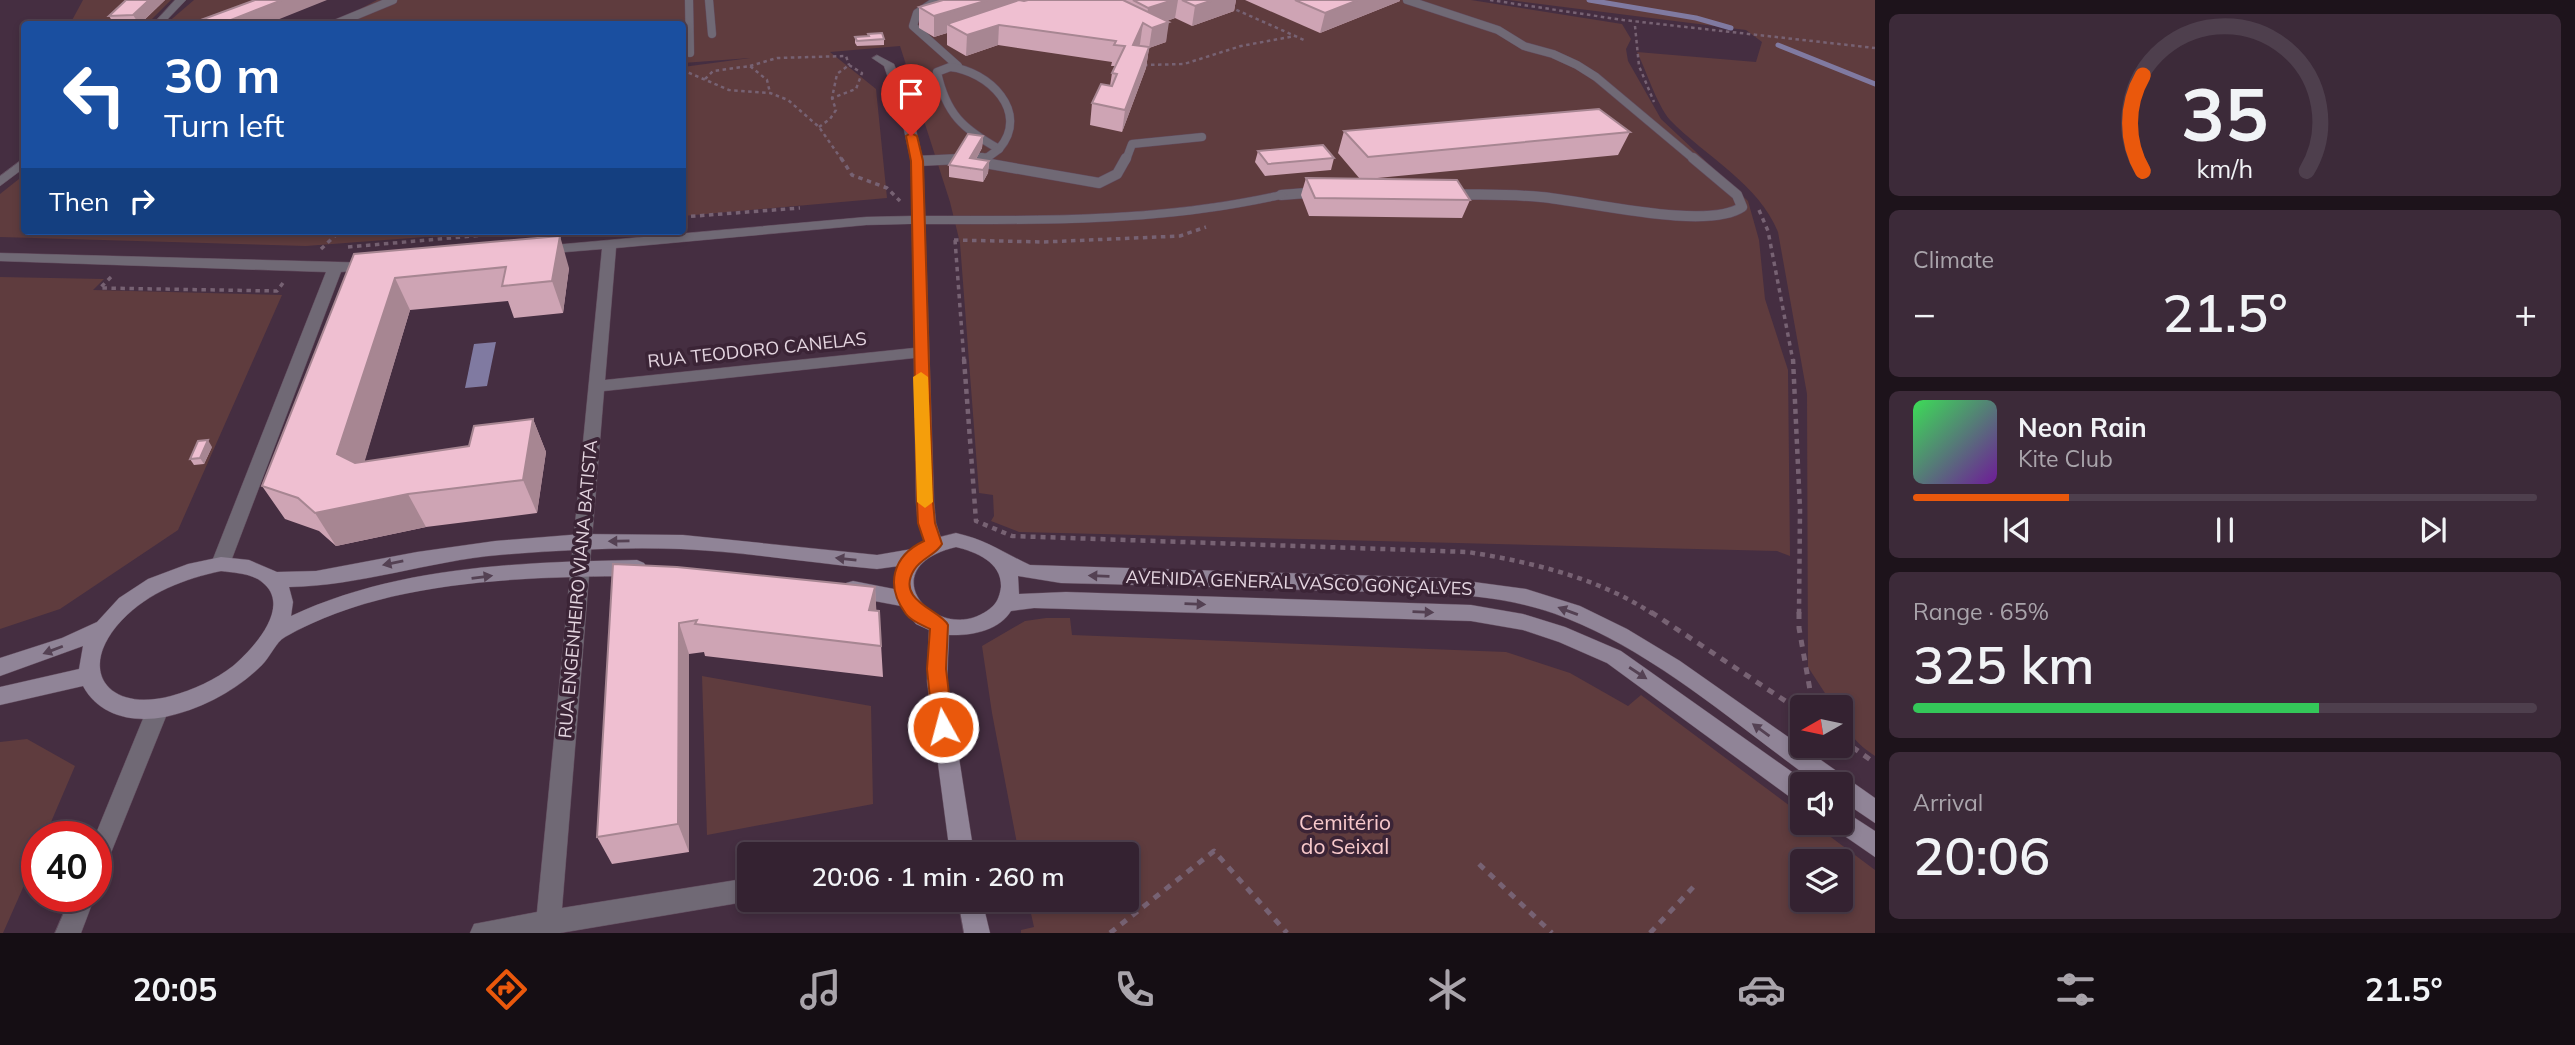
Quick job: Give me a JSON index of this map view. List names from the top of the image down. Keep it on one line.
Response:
{"streets":{"main road":["AVENIDA GENERAL VASCO GONÇALVES"],"street":["RUA TEODORO CANELAS","RUA ENGENHEIRO VIANA BATISTA"]},"crossings":[["RUA TEODORO CANELAS","RUA ENGENHEIRO VIANA BATISTA"]],"parks":["Cemitério do Seixal"],"north":"left","page":{"turn":["30 m","Turn left"],"then":"Then","tile":["Climate",["Range · 65%","325 km"],["Arrival","20:06"]],"heat":["−","21.5°","+"],"song":["Neon Rain","Kite Club"],"limit":"40","trip":"20:06 · 1 min · 260 m","tabs":["20:05","21.5°"],"gauge":["35","km/h"]}}
